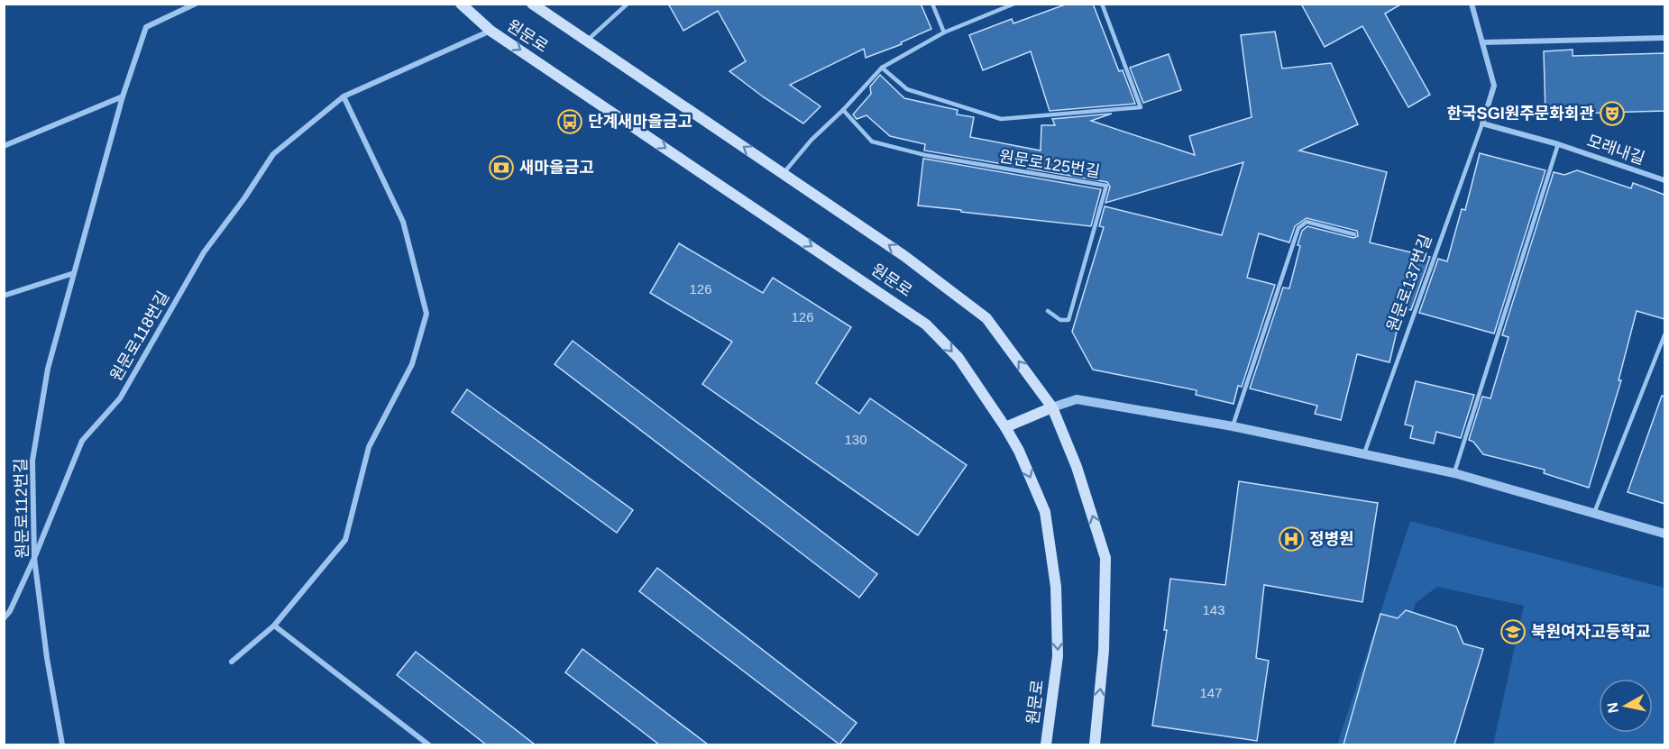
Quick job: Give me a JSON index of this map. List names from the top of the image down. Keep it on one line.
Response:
{"streets":{"main road":["원문로"],"street":["모래내길","원문로118번길","원문로112번길"],"lane":["원문로125번길","원문로137번길"]},"crossings":[["원문로","원문로118번길"],["모래내길","원문로137번길"],["원문로118번길","원문로112번길"]],"places":{"theatre":["한국SGI원주문화회관"],"bus stop":["단계새마을금고"],"bank":["새마을금고"],"hospital":["정병원"],"school or university":["북원여자고등학교"]},"house_numbers":["126","126","130","143","147"],"north":"left"}
